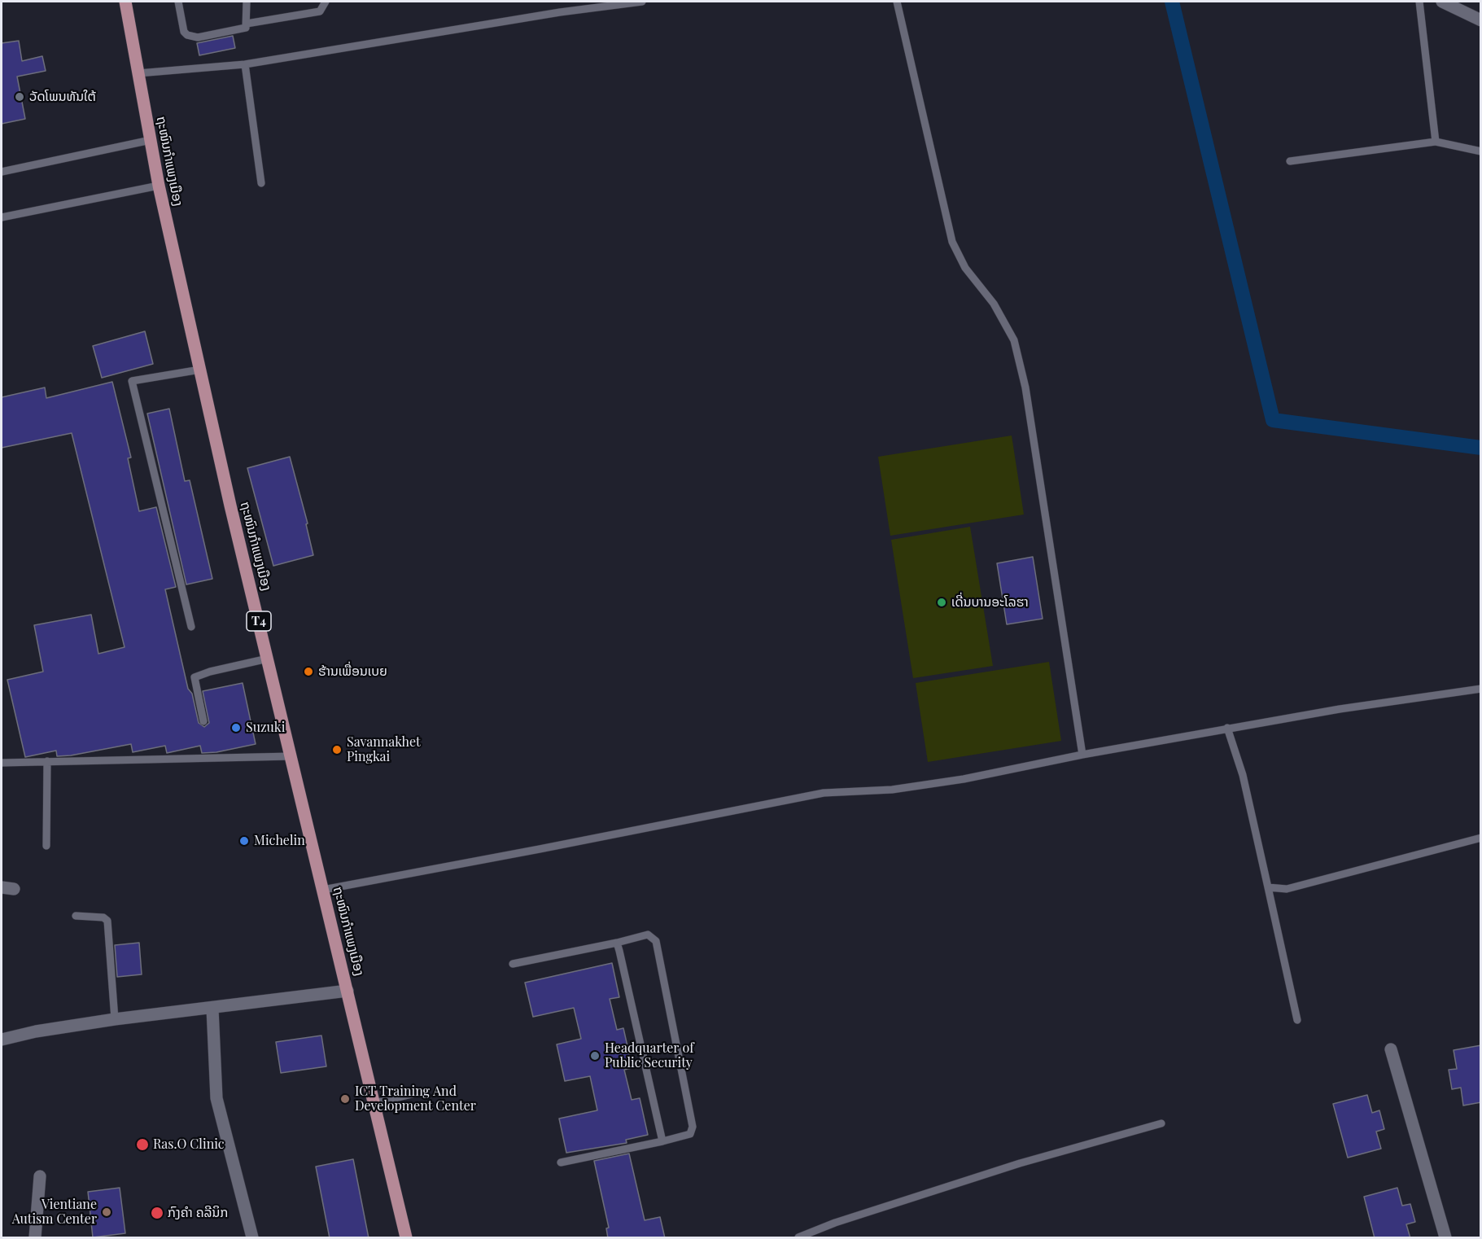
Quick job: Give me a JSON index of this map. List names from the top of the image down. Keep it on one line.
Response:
{"streets":{"main road":["ຖະໜົນກຳແພງເມືອງ","T4"]},"places":["ວັດໂພນທັນໃຕ້","ເດີ່ນບານອະໂລຮາ","ຮ້ານເພື່ອນເບຍ","Suzuki","Savannakhet Pingkai","Michelin","Headquarter of Public Security","ICT Training And Development Center","Ras.O Clinic","Vientiane Autism Center","ກົງຄຳ ຄລີນິກ"]}
